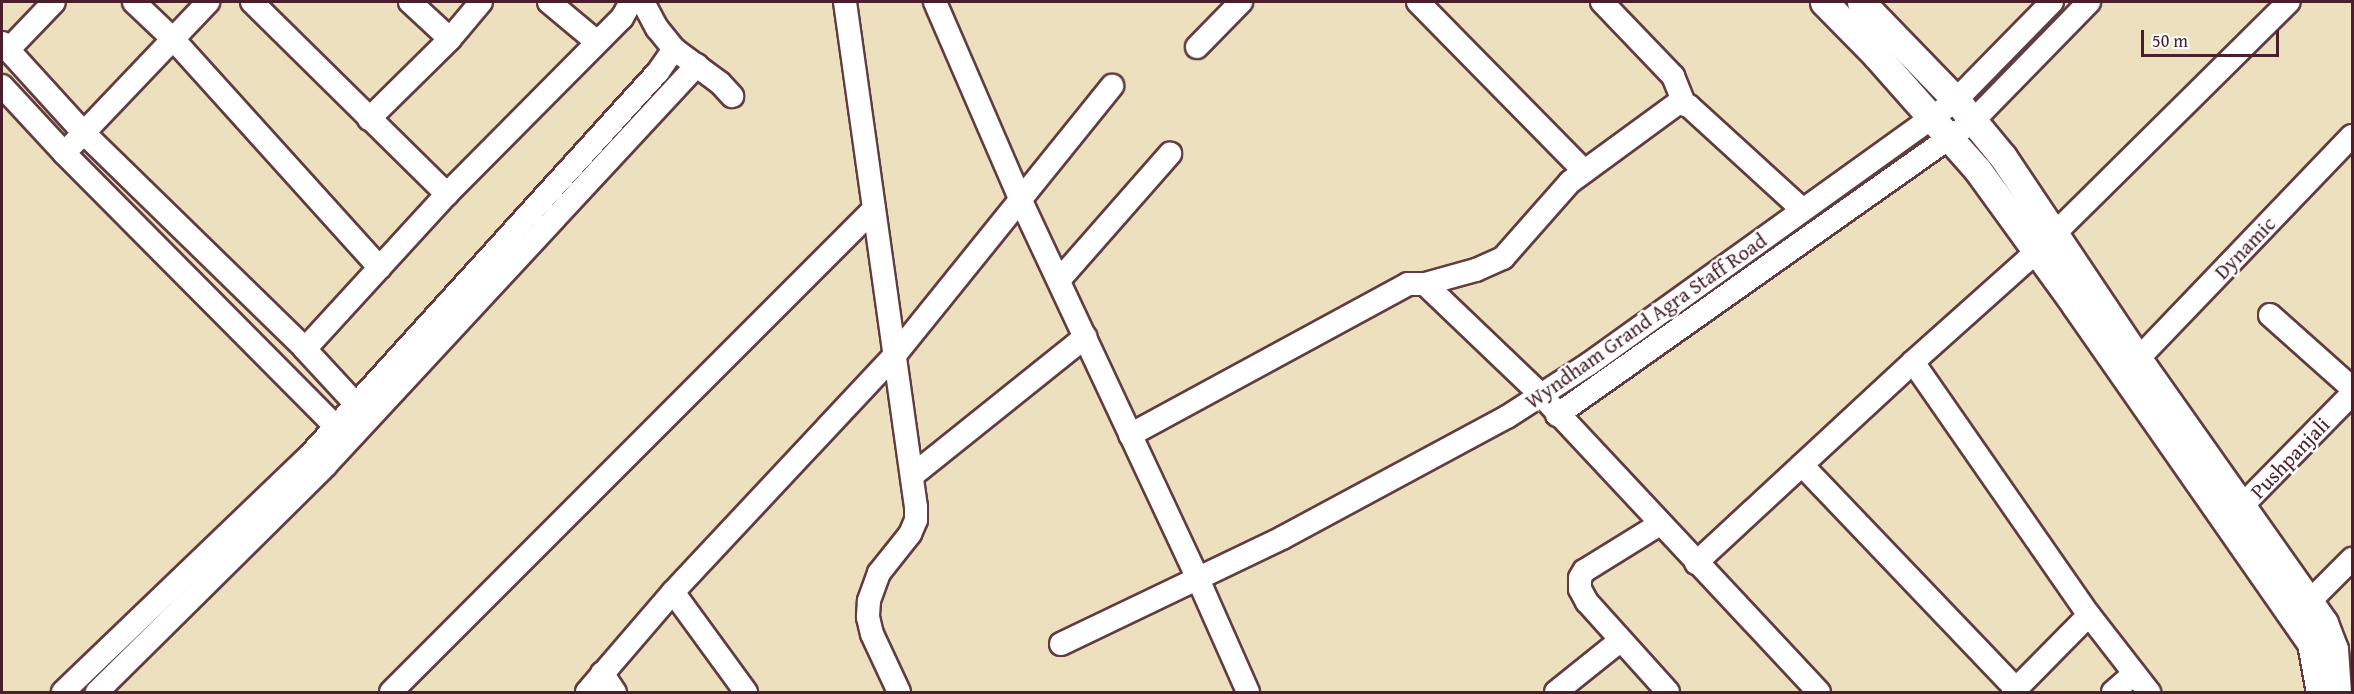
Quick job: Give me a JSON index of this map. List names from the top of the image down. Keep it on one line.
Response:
{"streets":{"street":["Dynamic","Wyndham Grand Agra Staff Road","Pushpanjali"]},"scale_bar":"50 m"}
